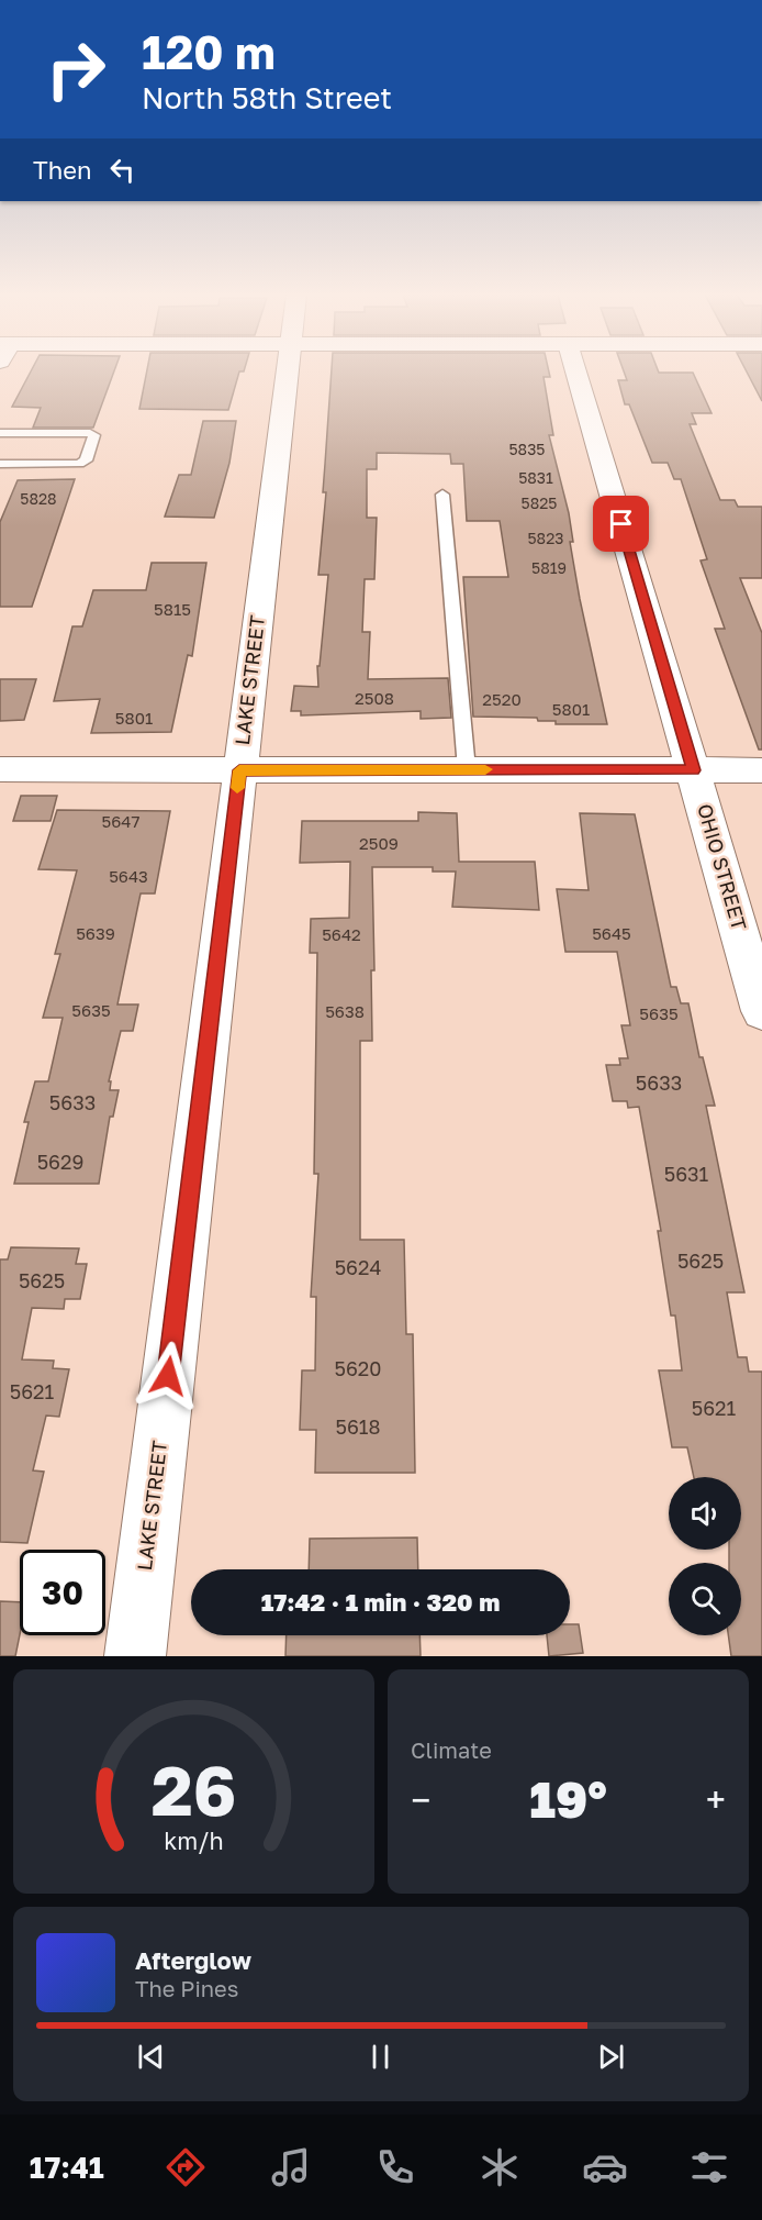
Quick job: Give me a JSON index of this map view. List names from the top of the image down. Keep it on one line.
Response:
{"streets":{"street":["LAKE STREET","OHIO STREET"]},"house_numbers":["5835","5831","5828","5825","5823","5819","5815","2508","2520","5801","5801","5647","2509","5643","5639","5645","5642","5635","5638","5635","5633","5633","5629","5631","5625","5624","5625","5620","5621","5621","5618"],"page":{"turn":["120 m","North 58th Street"],"then":"Then","limit":"30","trip":"17:42 · 1 min · 320 m","tile":"Climate","heat":["−","19°","+"],"song":["Afterglow","The Pines"],"tabs":"17:41","gauge":["26","km/h"]}}
